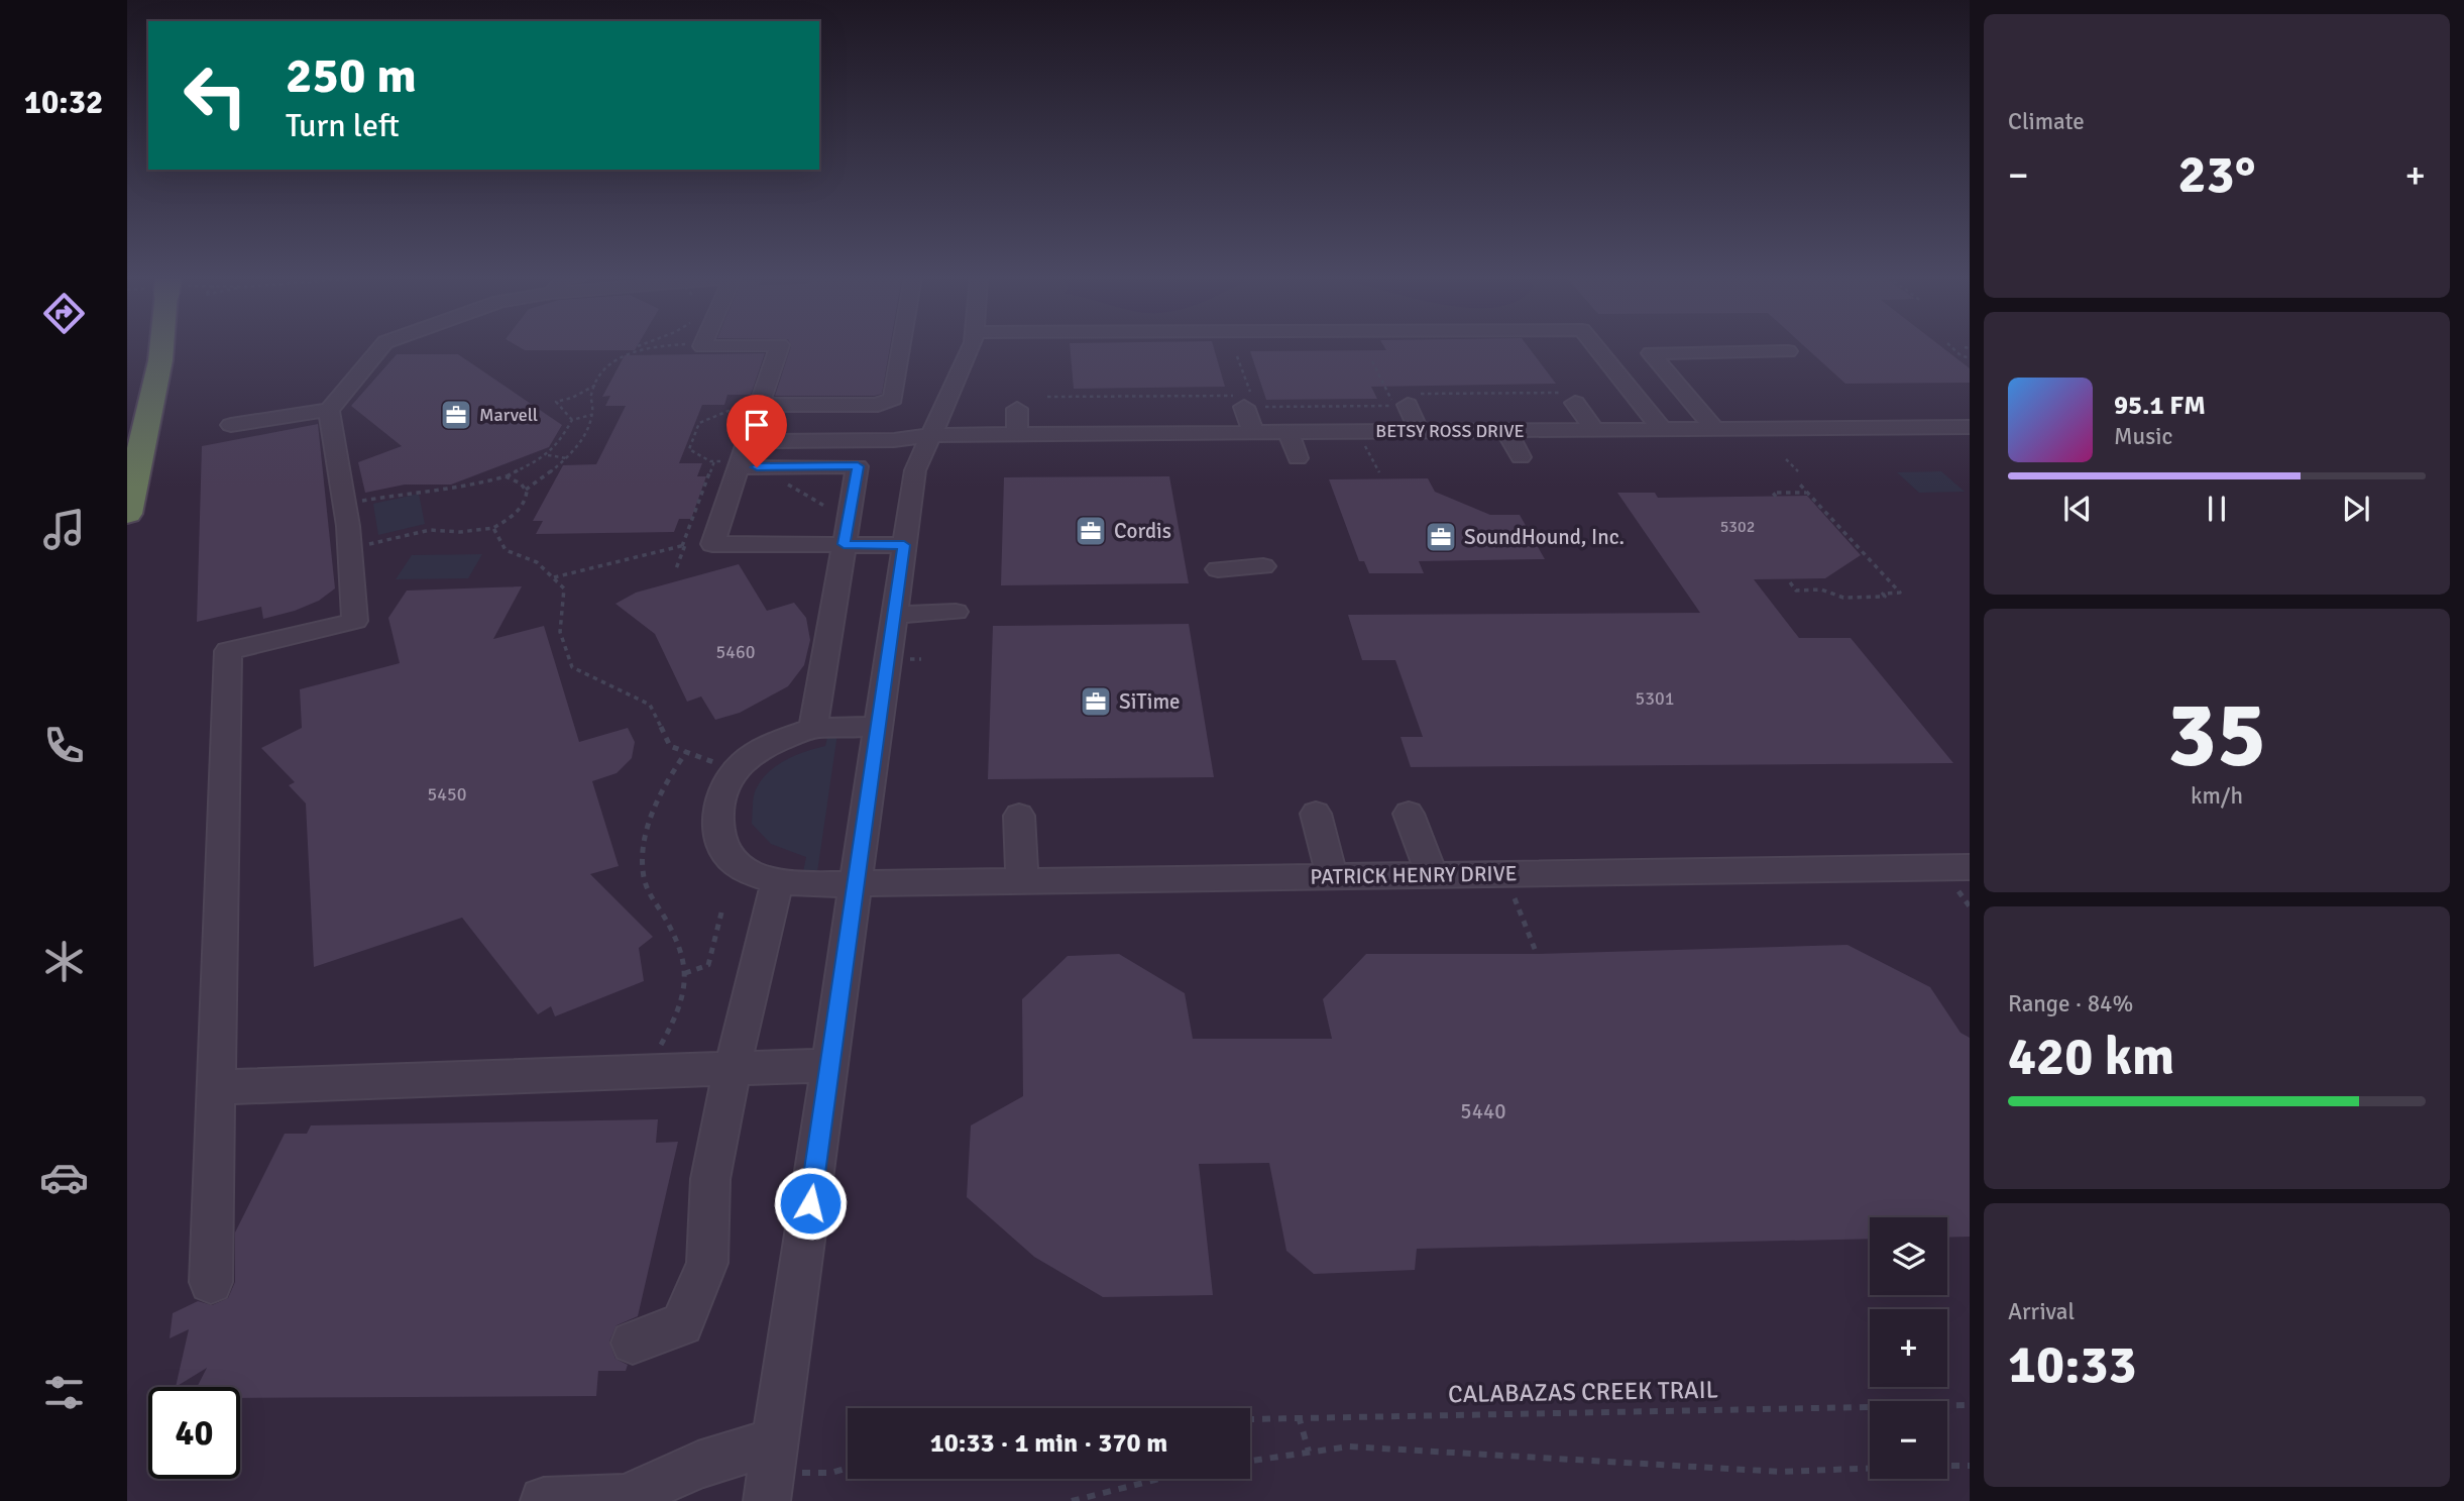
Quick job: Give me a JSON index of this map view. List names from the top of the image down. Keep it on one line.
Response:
{"streets":{"street":["BETSY ROSS DRIVE","PATRICK HENRY DRIVE"],"path":["CALABAZAS CREEK TRAIL"]},"places":{"office":["Marvell","Cordis","SoundHound, Inc.","SiTime"]},"house_numbers":["5302","5460","5301","5450","5440"],"page":{"tabs":"10:32","tile":["Climate",["35","km/h"],["Range · 84%","420 km"],["Arrival","10:33"]],"turn":["250 m","Turn left"],"heat":["−","23°","+"],"song":["95.1 FM","Music"],"map_buttons":["+","−"],"limit":"40","trip":"10:33 · 1 min · 370 m"}}
